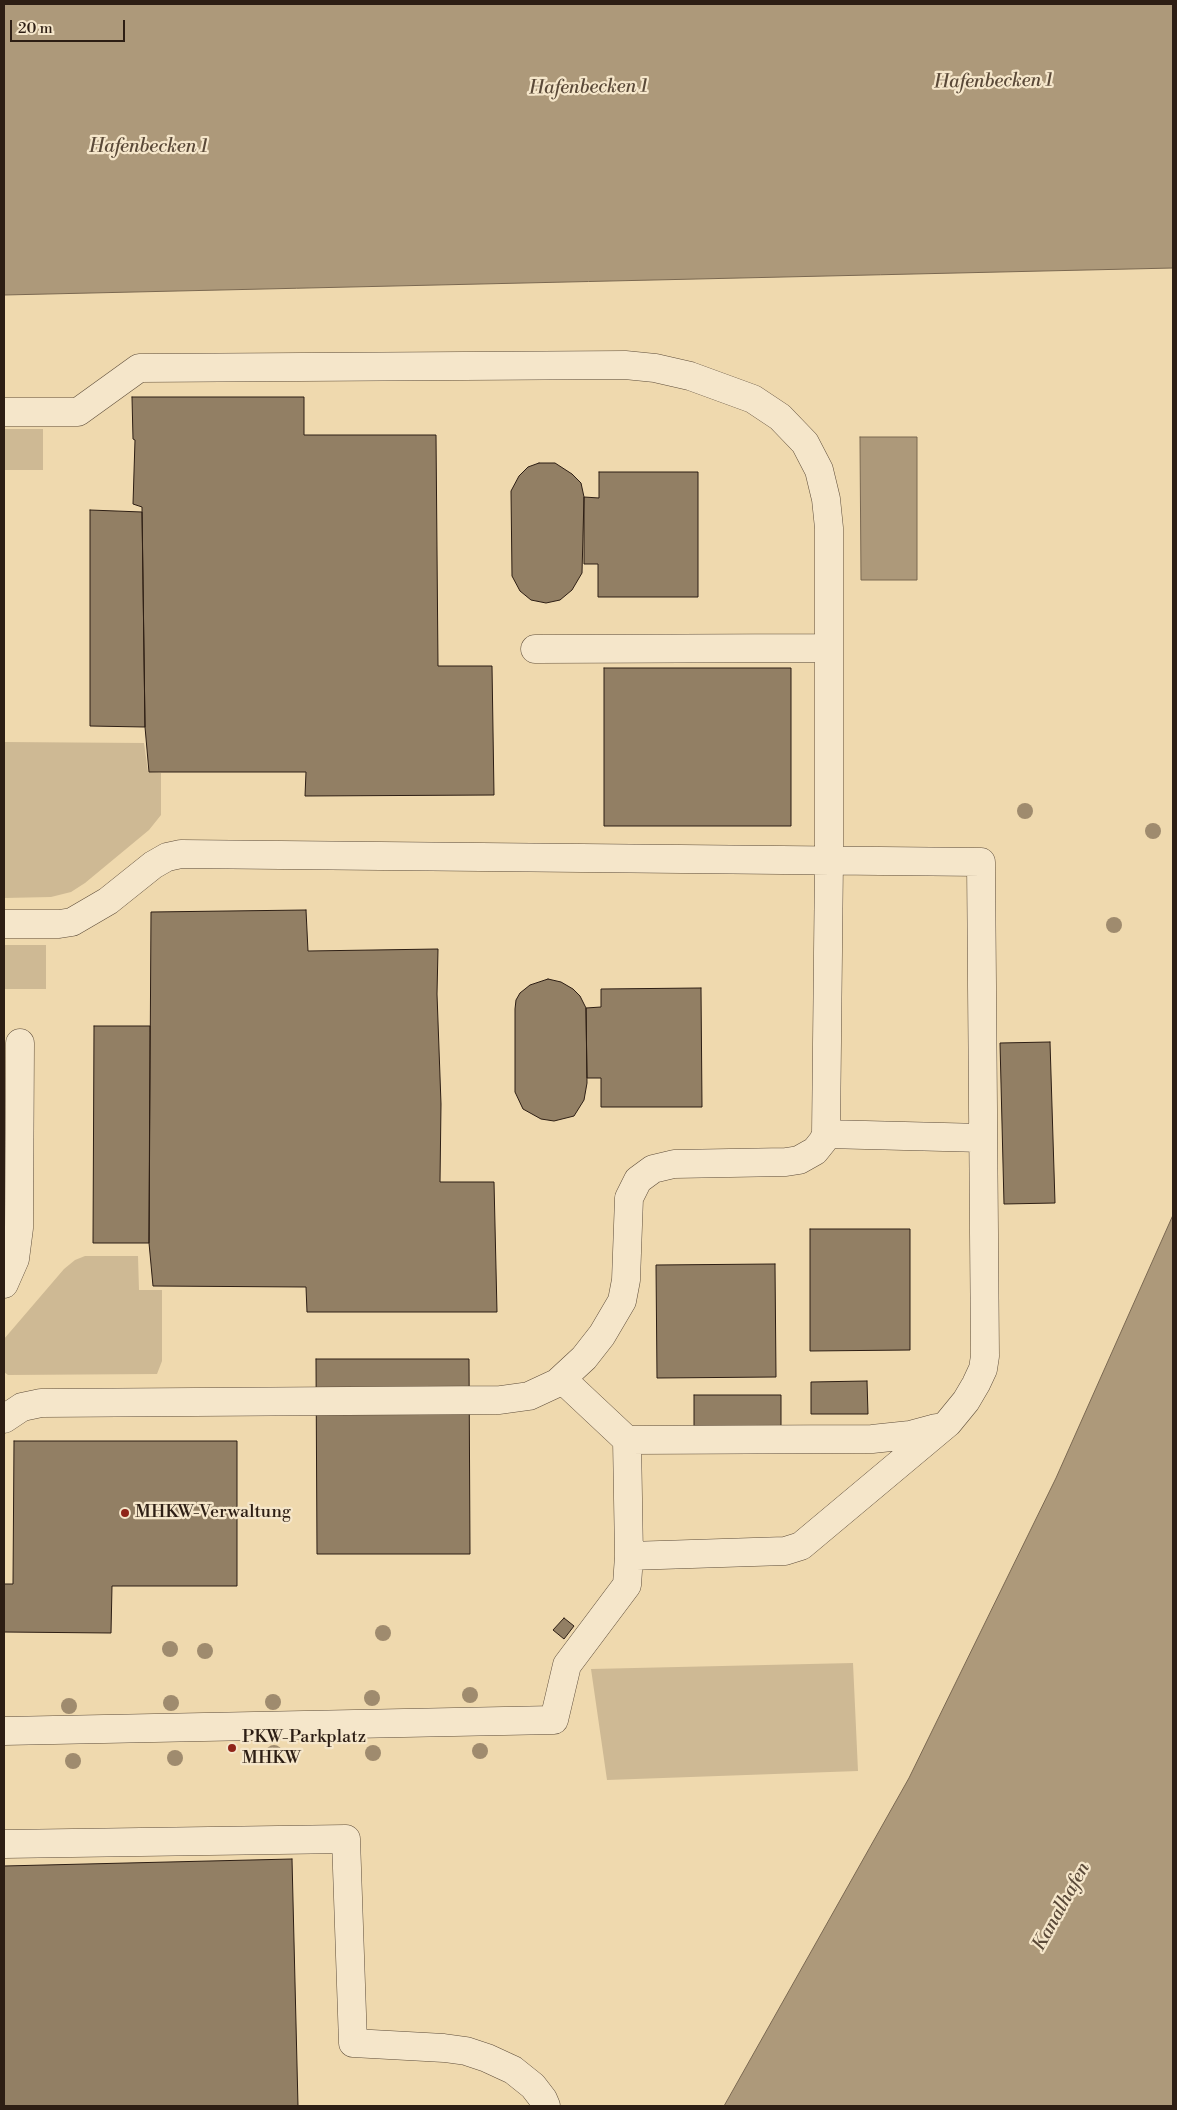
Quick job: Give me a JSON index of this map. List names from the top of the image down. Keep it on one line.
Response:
{"water":["Hafenbecken 1","Kanalhafen"],"places":["MHKW-Verwaltung","PKW-Parkplatz MHKW"],"scale_bar":"20 m"}
